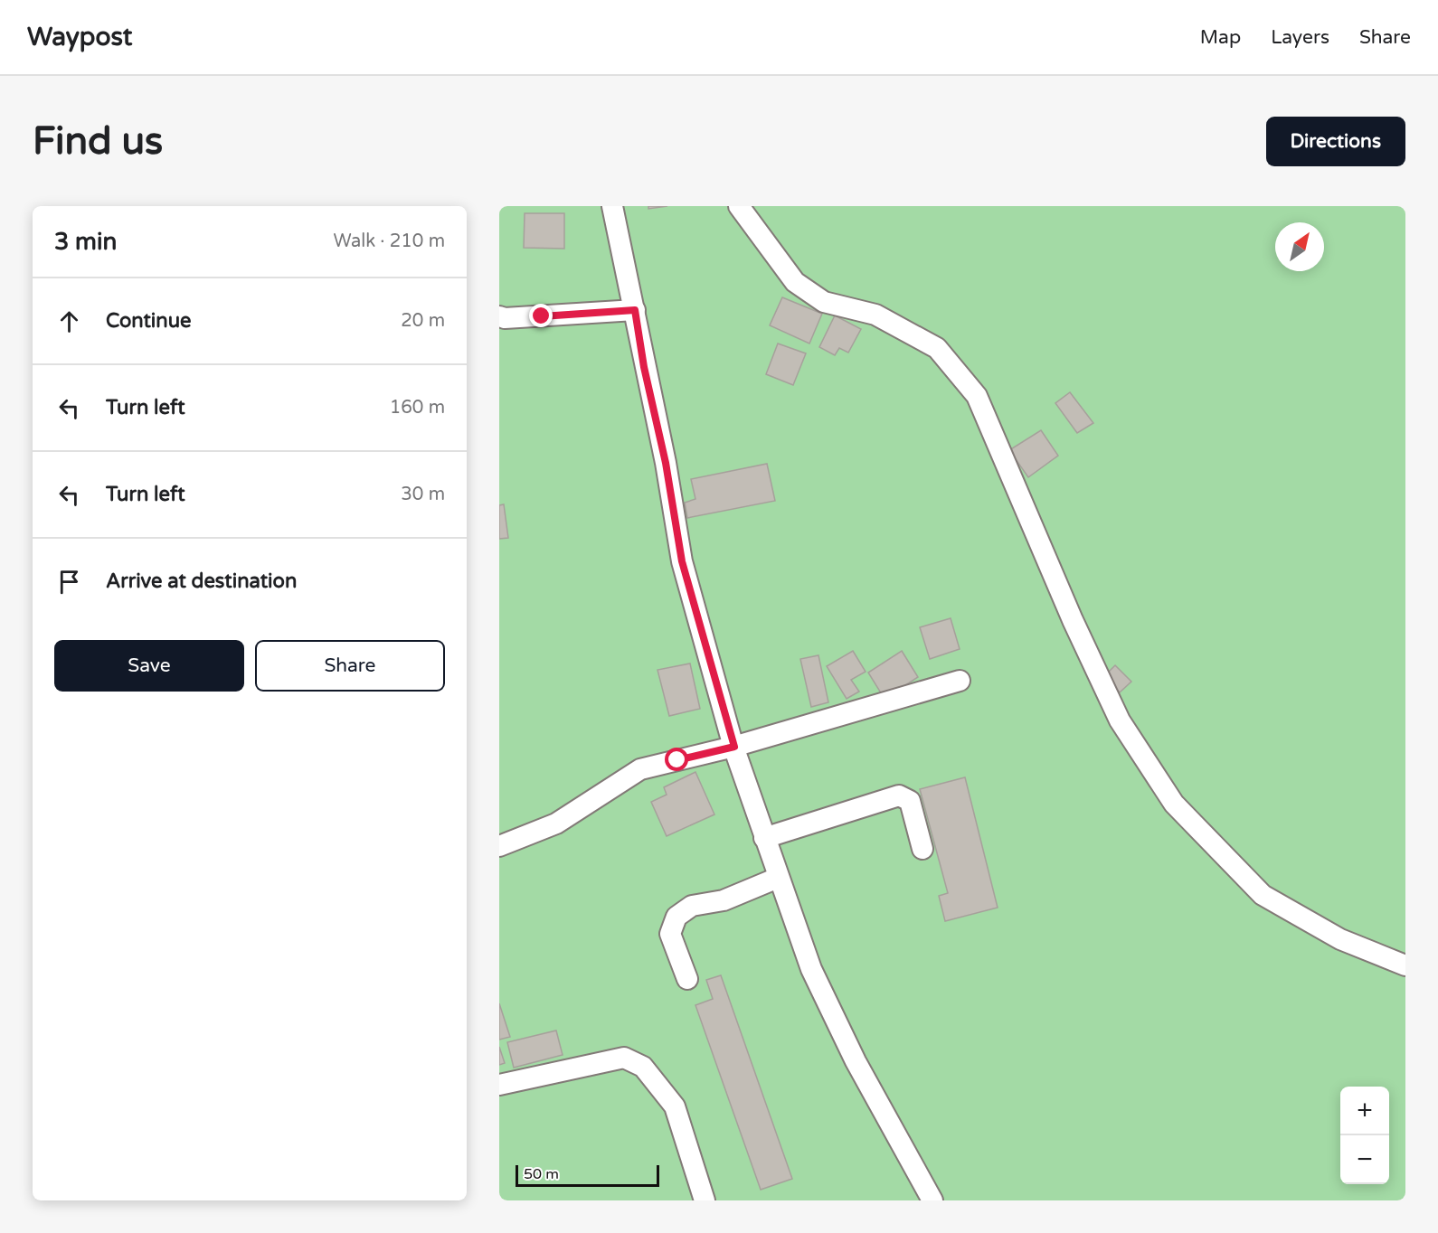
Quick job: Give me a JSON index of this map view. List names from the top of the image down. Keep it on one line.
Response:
{"scale_bar":"50 m","north":"top right","page":{"header":"Waypost","nav":["Map","Layers","Share"],"buttons":["Directions",["Save","Share"]],"title":"Find us","heading":["3 min","Walk · 210 m"],"list":[["Continue","20 m"],["Turn left","160 m"],["Turn left","30 m"],"Arrive at destination"],"map_buttons":["+","−"],"scale":"50 m"}}
